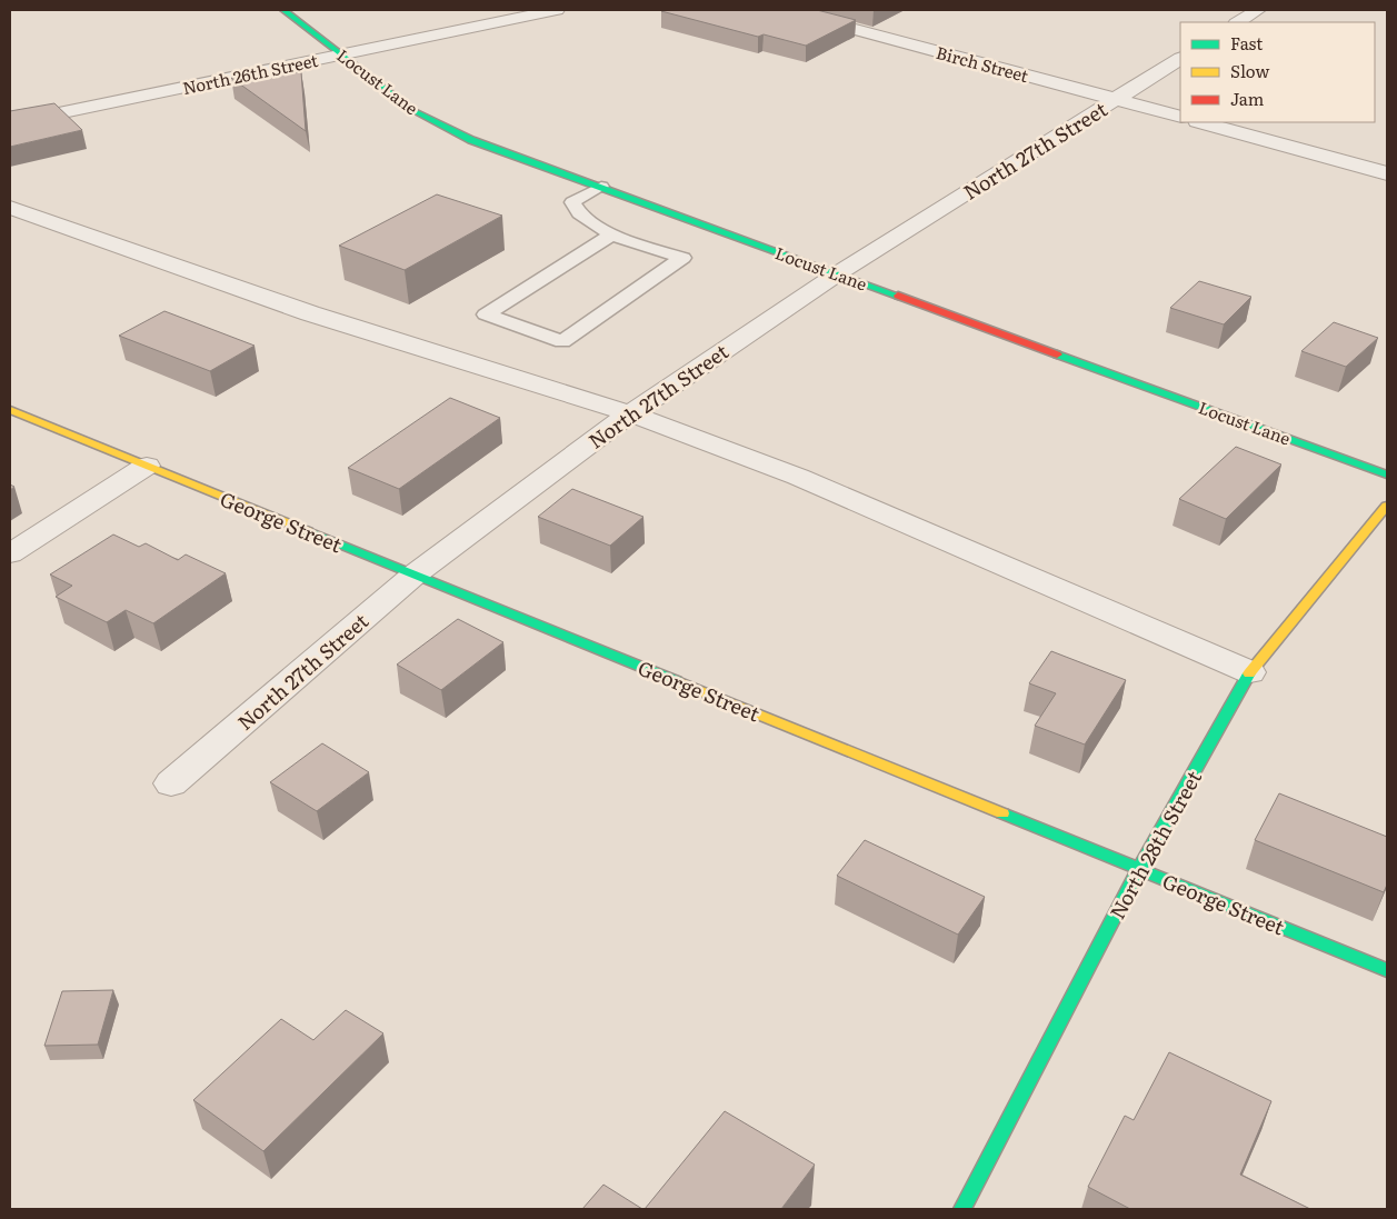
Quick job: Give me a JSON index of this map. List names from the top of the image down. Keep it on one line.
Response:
{"streets":{"street":["Birch Street","North 26th Street","Locust Lane","North 27th Street","George Street","North 28th Street"]},"crossings":[["Birch Street","North 27th Street"],["North 26th Street","Locust Lane"],["Locust Lane","North 27th Street"],["North 27th Street","George Street"],["George Street","North 28th Street"]],"legend":["Fast","Slow","Jam"]}
